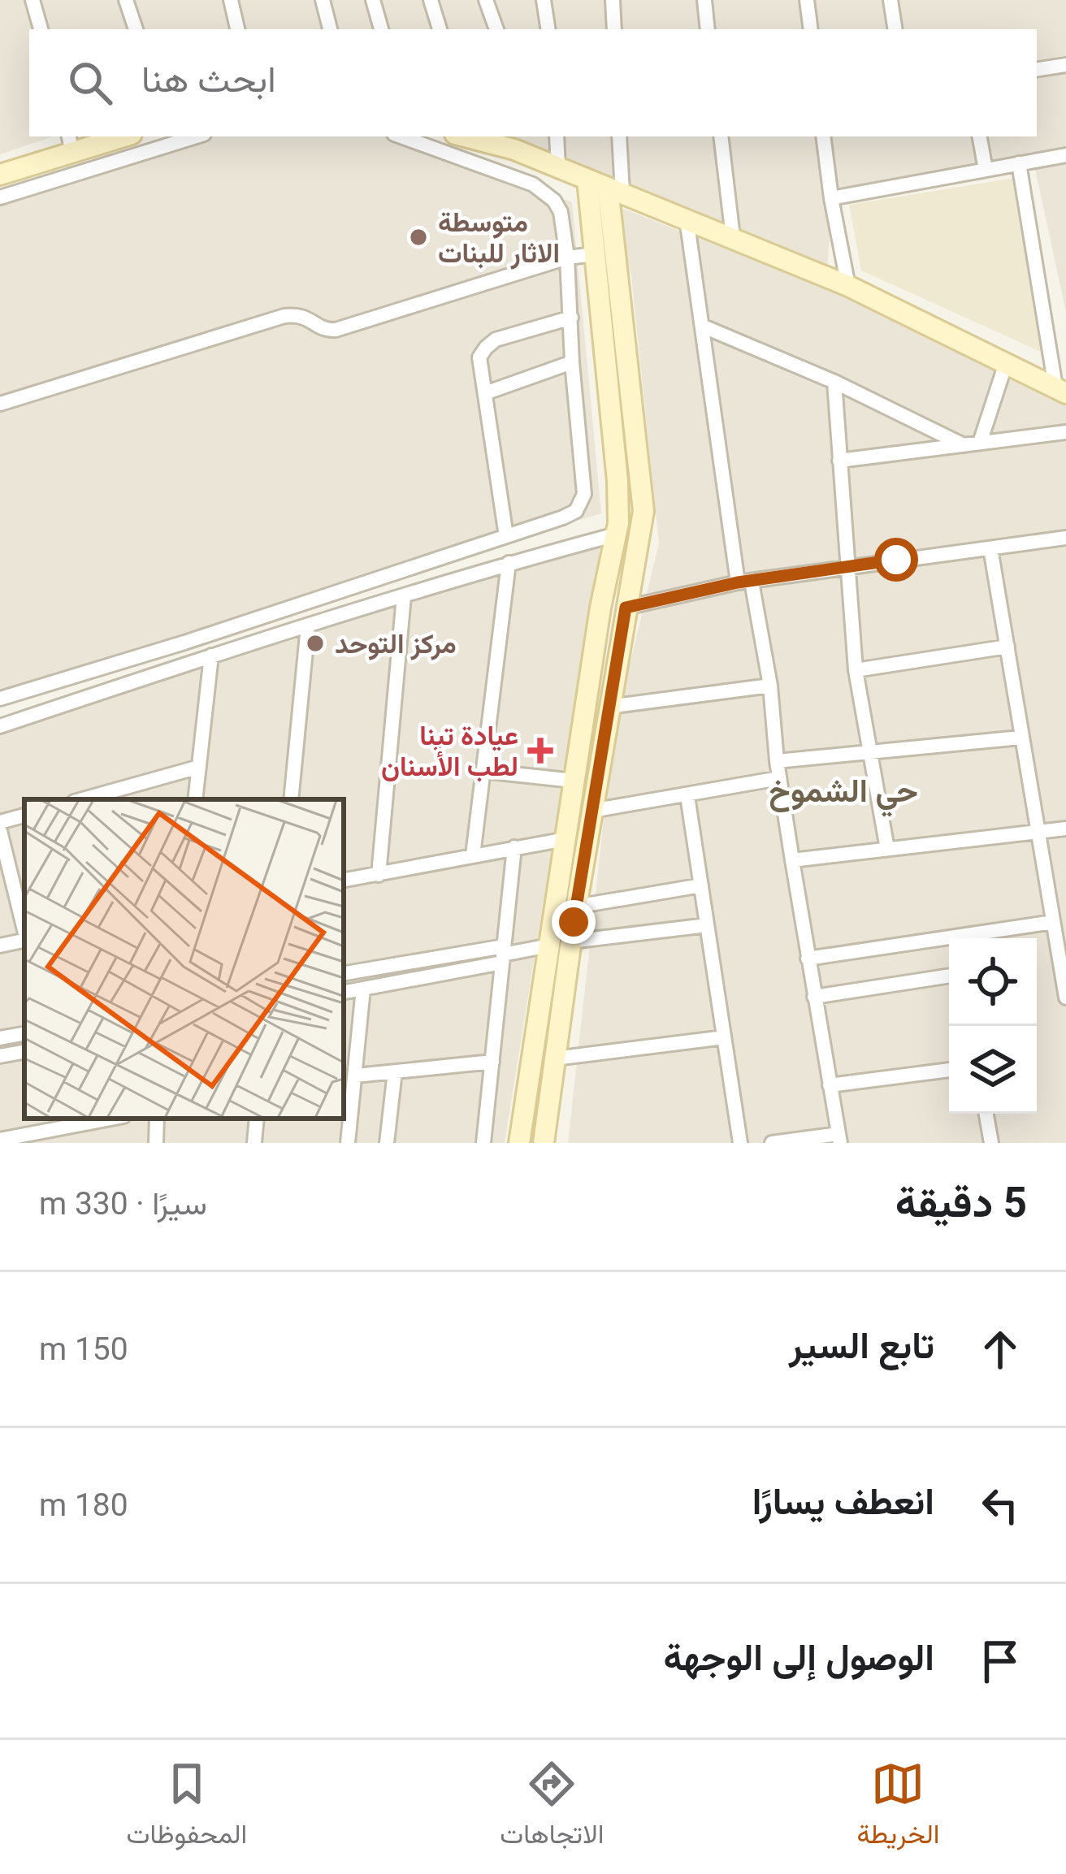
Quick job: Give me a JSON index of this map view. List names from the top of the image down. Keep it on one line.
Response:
{"districts":["حي الشموخ"],"places":{"other":["متوسطة الاثار للبنات","مركز التوحد"],"health":["عيادة تينا لطب الأسنان"]},"page":{"search":"ابحث هنا","heading":["5 دقيقة","سيرًا · 330 m"],"list":[["تابع السير","150 m"],["انعطف يسارًا","180 m"],"الوصول إلى الوجهة"],"nav":["الخريطة","الاتجاهات","المحفوظات"]}}
